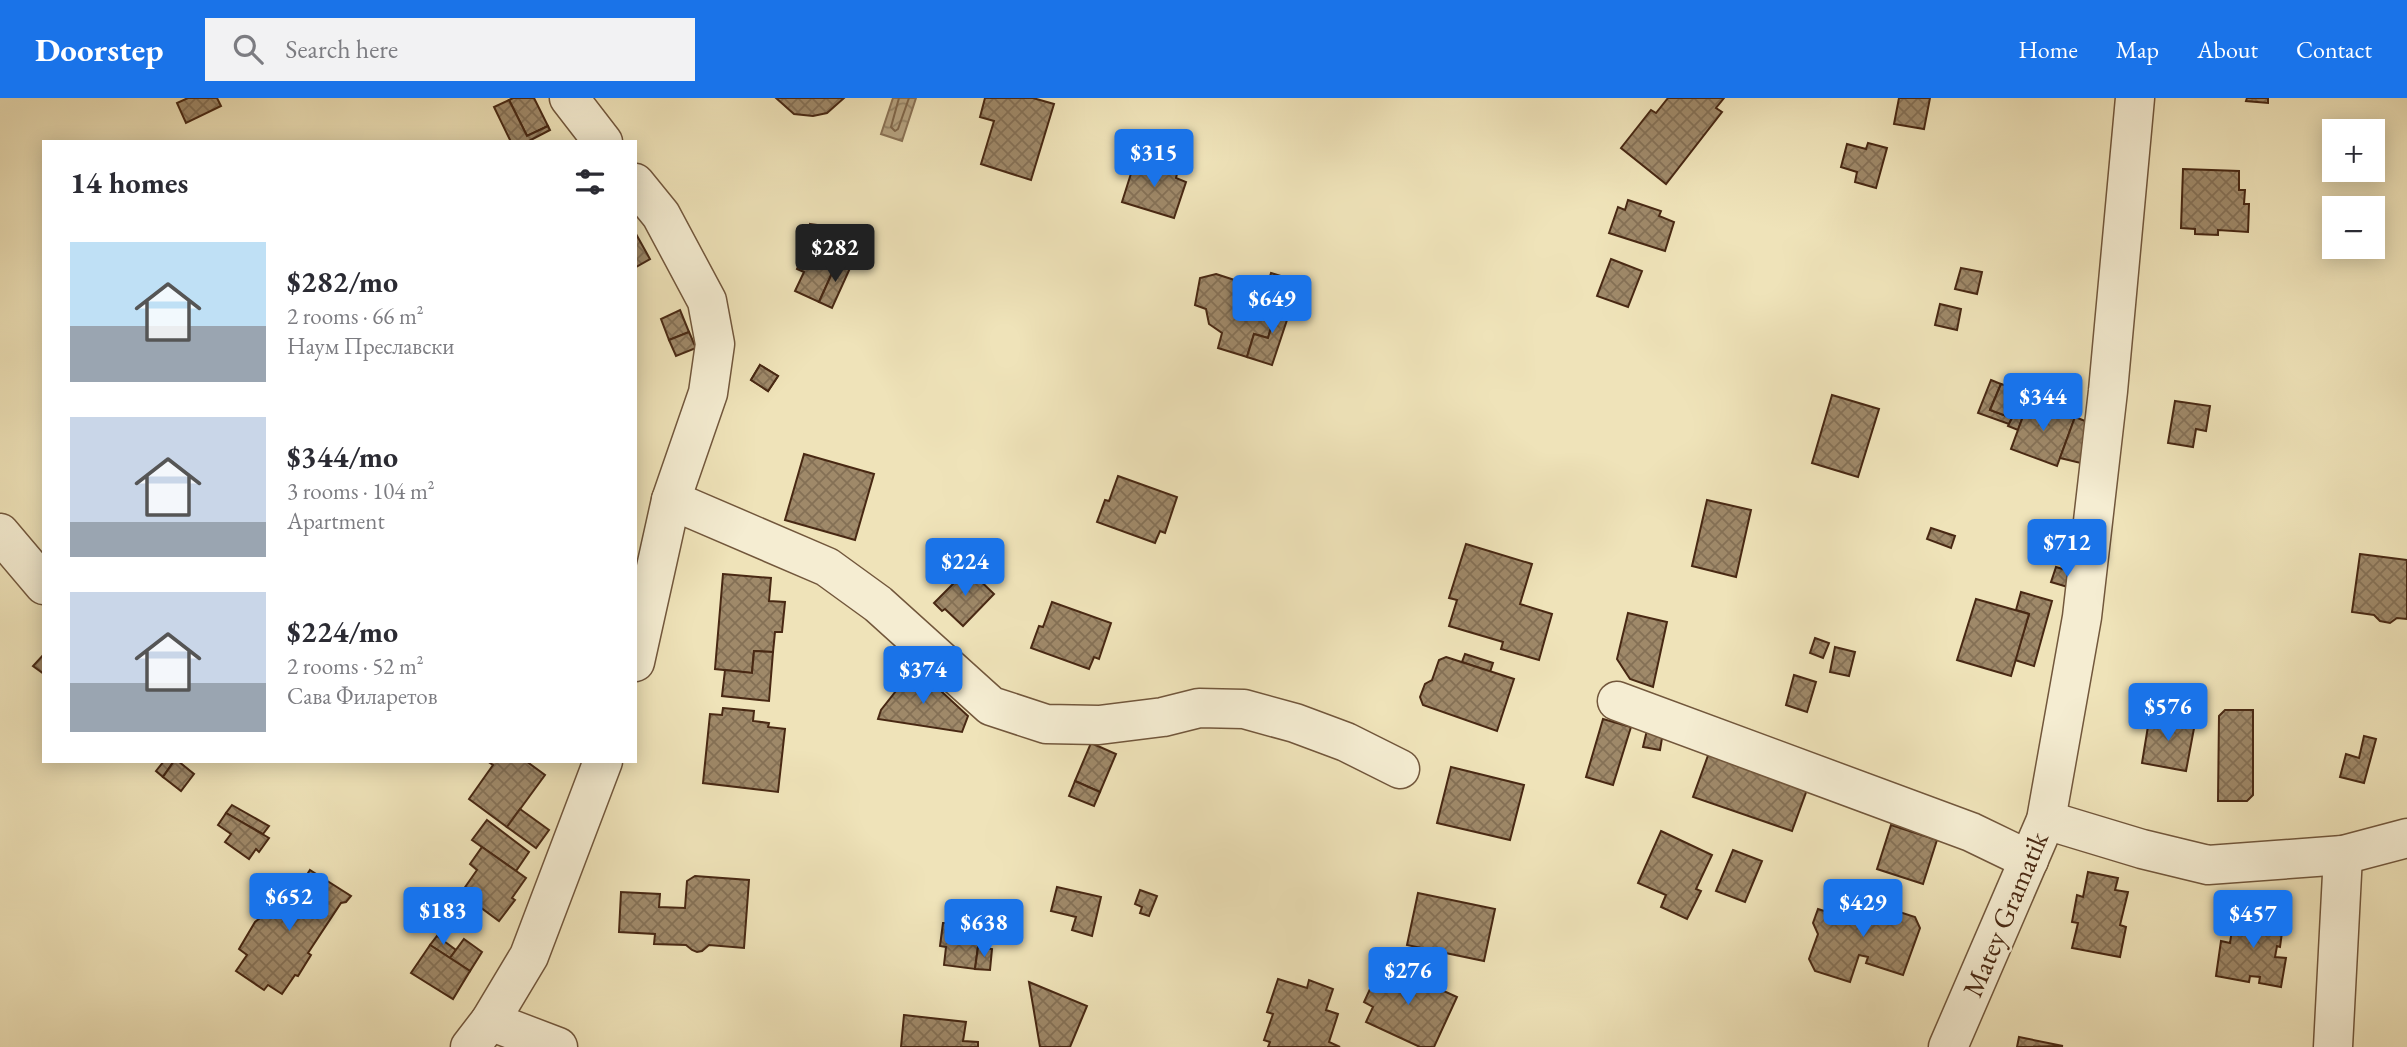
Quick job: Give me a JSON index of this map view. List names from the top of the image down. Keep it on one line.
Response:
{"streets":{"street":["Matey Gramatik"]},"page":{"header":"Doorstep","search":"Search here","nav":["Home","Map","About","Contact"],"map_buttons":["+","−"],"price":["$315","$282","$649","$344","$712","$224","$374","$576","$652","$429","$183","$457","$638","$276"],"heading":"14 homes","list":[{"name":"$282/mo","note":"2 rooms · 66 m² · Наум Преславски"},{"name":"$344/mo","note":"3 rooms · 104 m² · Apartment"},{"name":"$224/mo","note":"2 rooms · 52 m² · Сава Филаретов"}]}}
